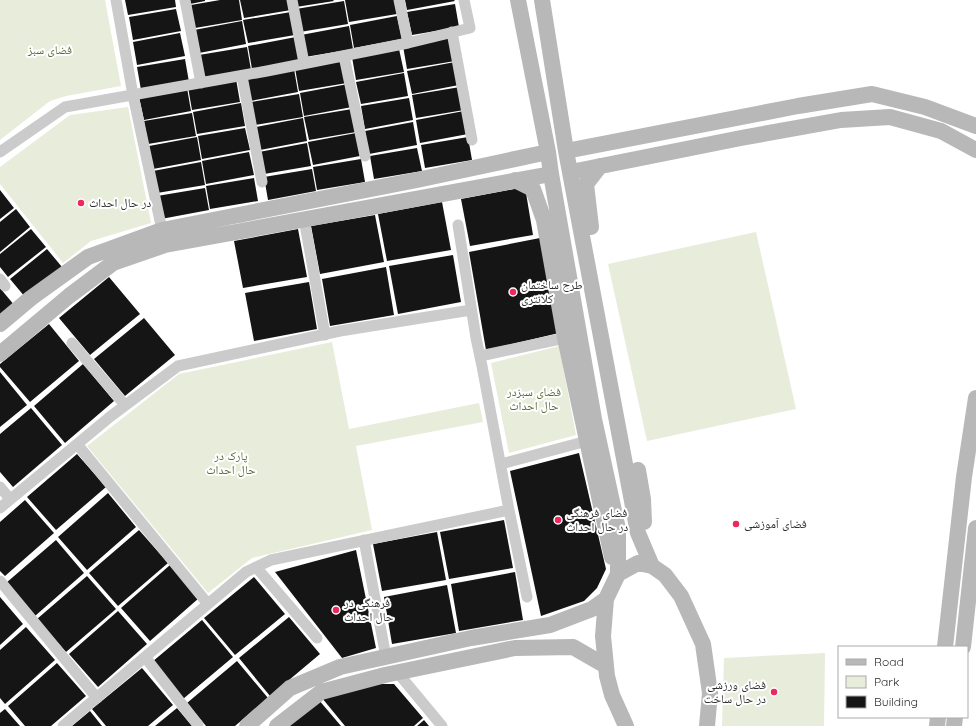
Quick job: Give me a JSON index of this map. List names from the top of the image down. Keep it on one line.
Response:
{"parks":["فضای سبز","فضای سبزدر حال احداث","پارک در حال احداث"],"places":["در حال احداث","طرح ساختمان کلانتری","فضای فرهنگی در حال احداث","فضای آموزشی","فرهنگی در حال احداث","فضای ورزشی در حال ساخت"],"legend":["Road","Park","Building"]}
